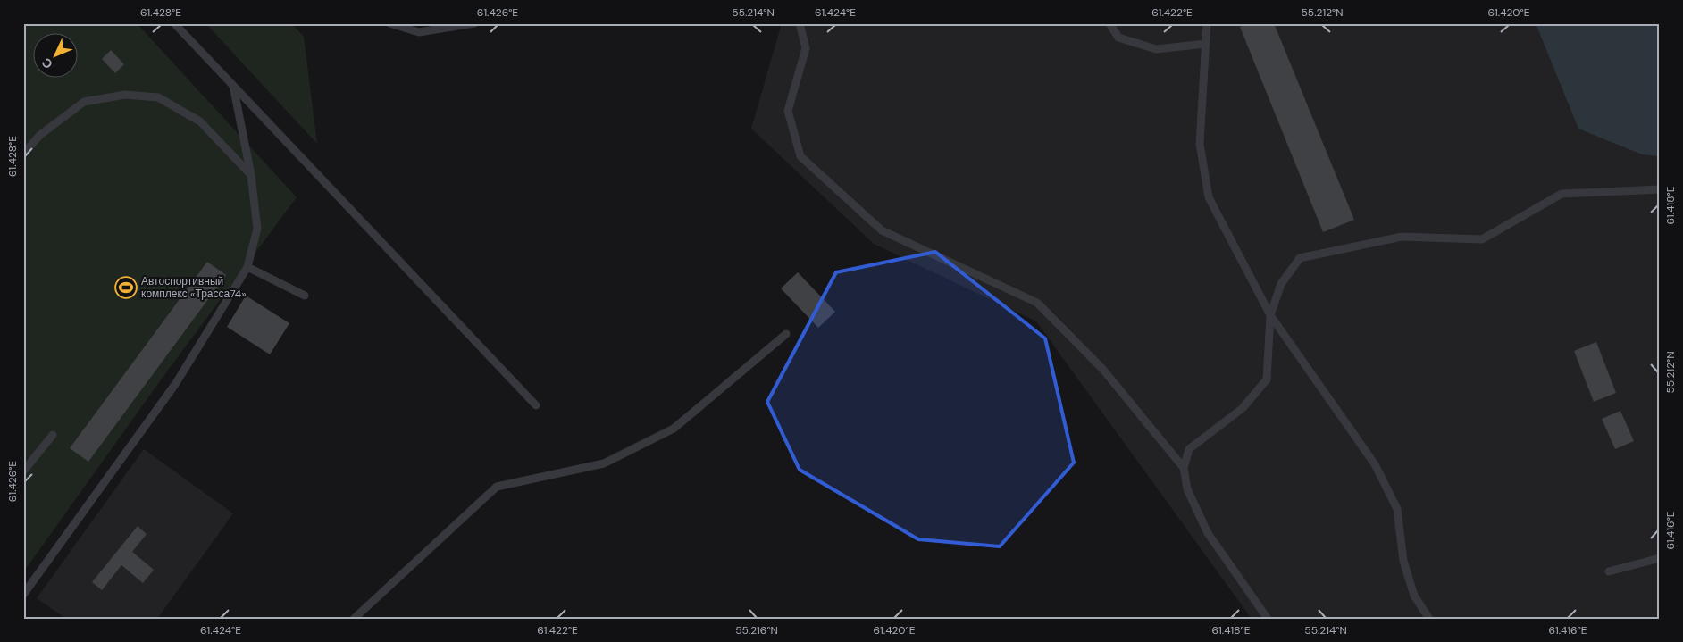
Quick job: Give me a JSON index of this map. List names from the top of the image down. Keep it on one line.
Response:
{"places":{"sports":["Автоспортивный комплекс «Трасса74»"]},"north":"bottom left","coordinates":["61.428°E","61.426°E","55.214°N","61.424°E","61.422°E","55.212°N","61.420°E","61.418°E","61.416°E","55.216°N"]}
